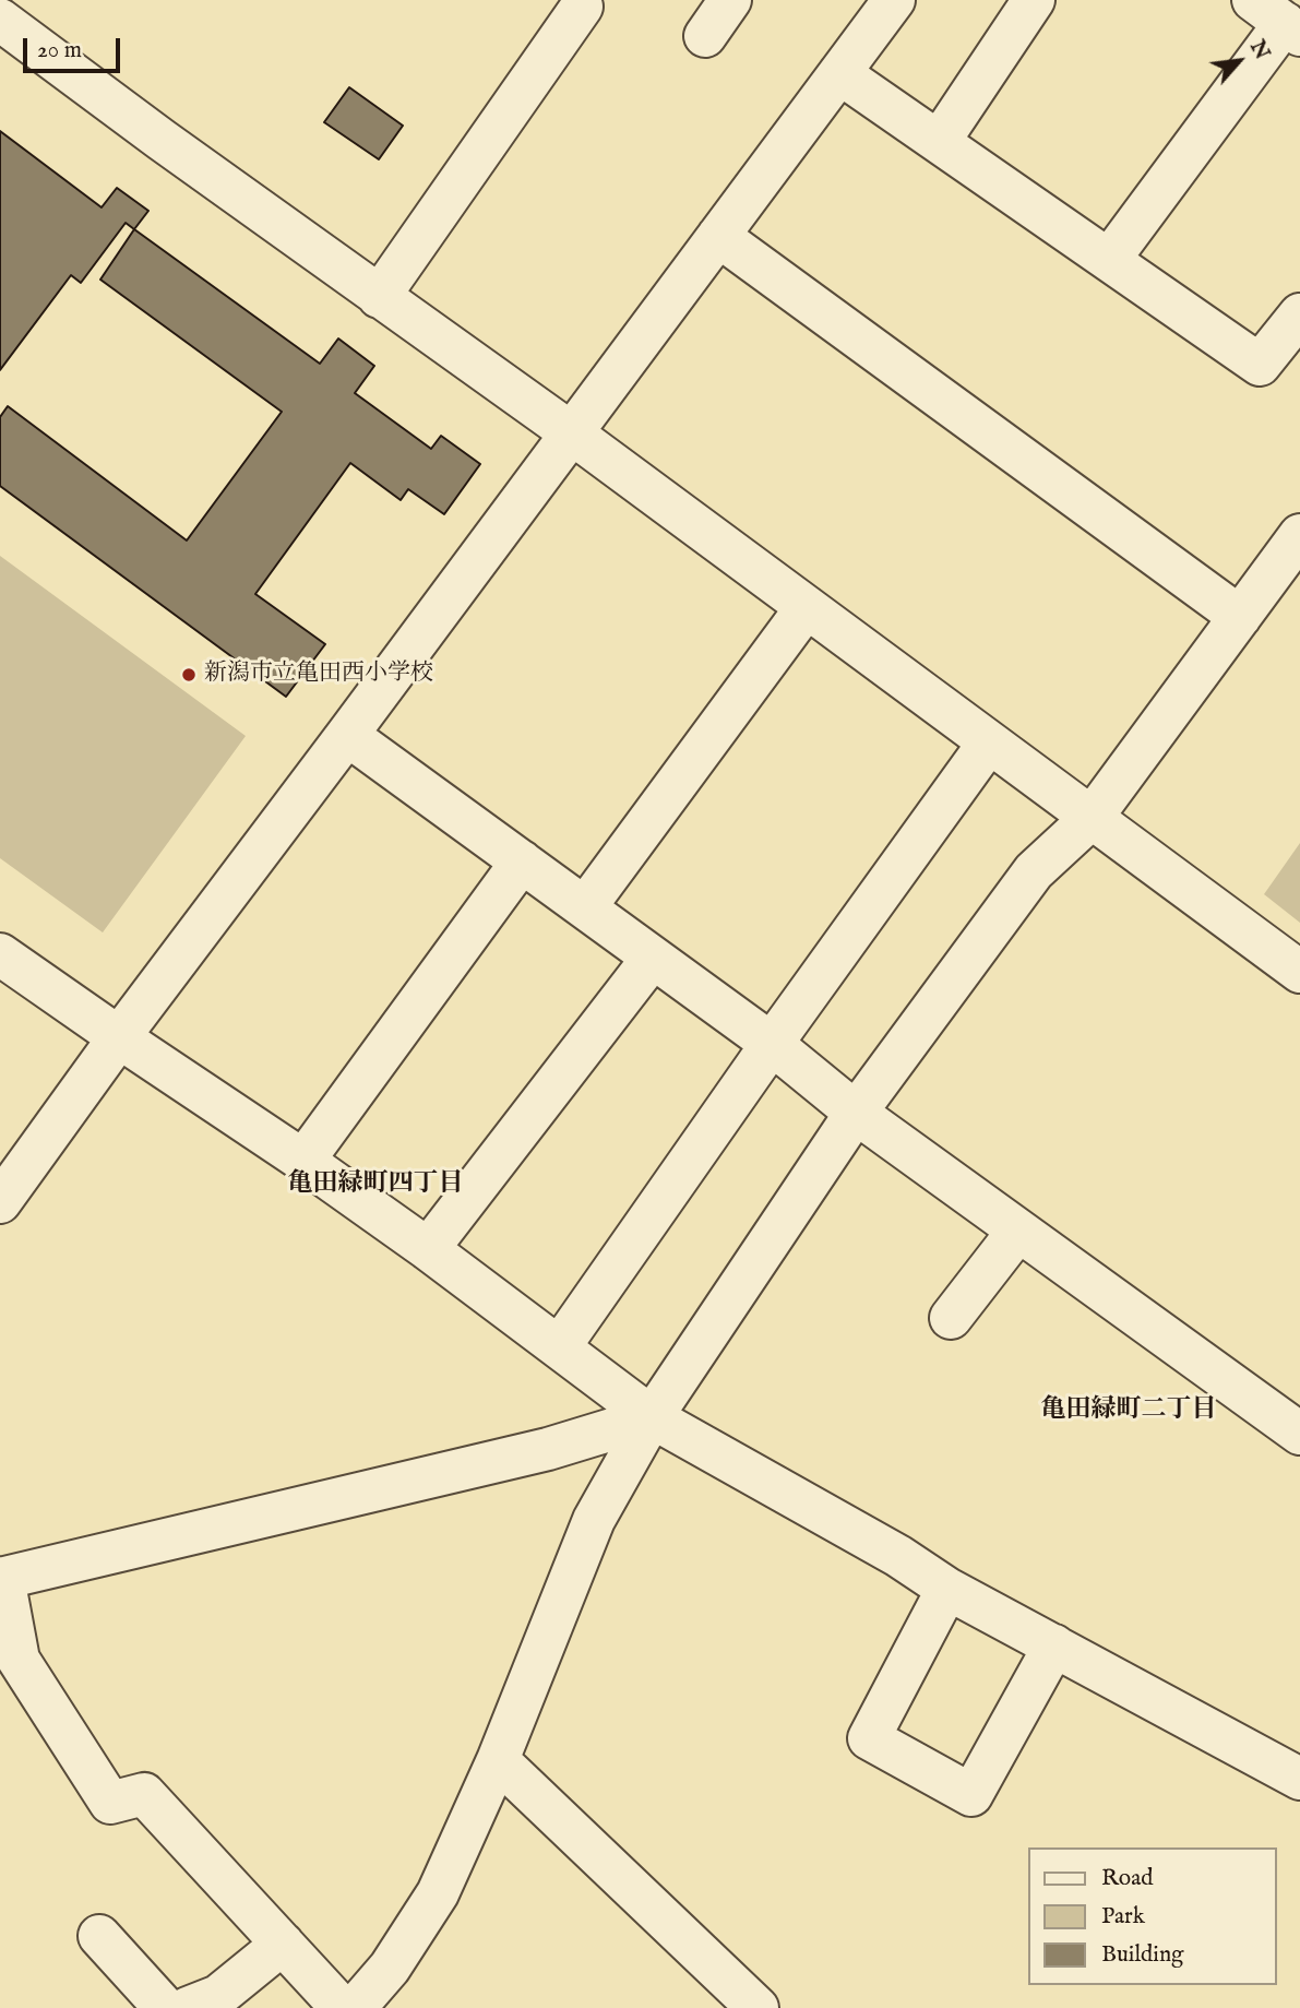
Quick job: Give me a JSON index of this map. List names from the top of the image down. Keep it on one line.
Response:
{"districts":["亀田緑町四丁目","亀田緑町二丁目"],"places":["新潟市立亀田西小学校"],"legend":["Road","Park","Building"],"scale_bar":"20 m","north":"top right"}
